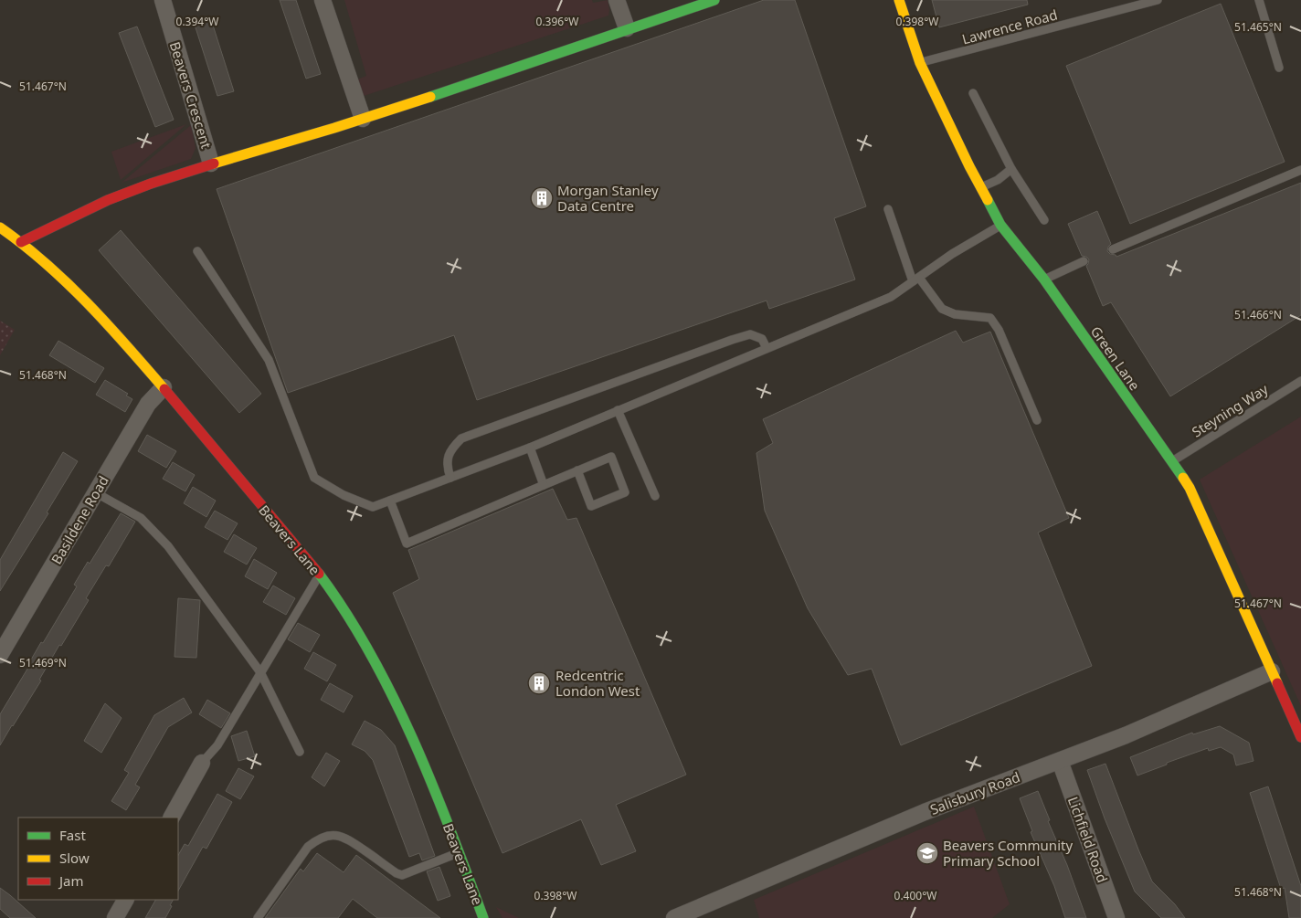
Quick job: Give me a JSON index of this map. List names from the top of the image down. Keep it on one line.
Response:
{"streets":{"street":["Beavers Crescent","Green Lane","Basildene Road","Beavers Lane","Salisbury Road","Lichfield Road"],"lane":["Lawrence Road","Steyning Way"]},"crossings":[["Lawrence Road","Green Lane"],["Green Lane","Steyning Way"],["Green Lane","Salisbury Road"],["Basildene Road","Beavers Lane"],["Salisbury Road","Lichfield Road"]],"places":{"building":["Morgan Stanley Data Centre","Redcentric London West"],"school or university":["Beavers Community Primary School"]},"legend":["Fast","Slow","Jam"],"coordinates":["0.394°W","0.396°W","0.398°W","51.465°N","51.467°N","51.466°N","51.468°N","51.469°N","0.400°W"]}
